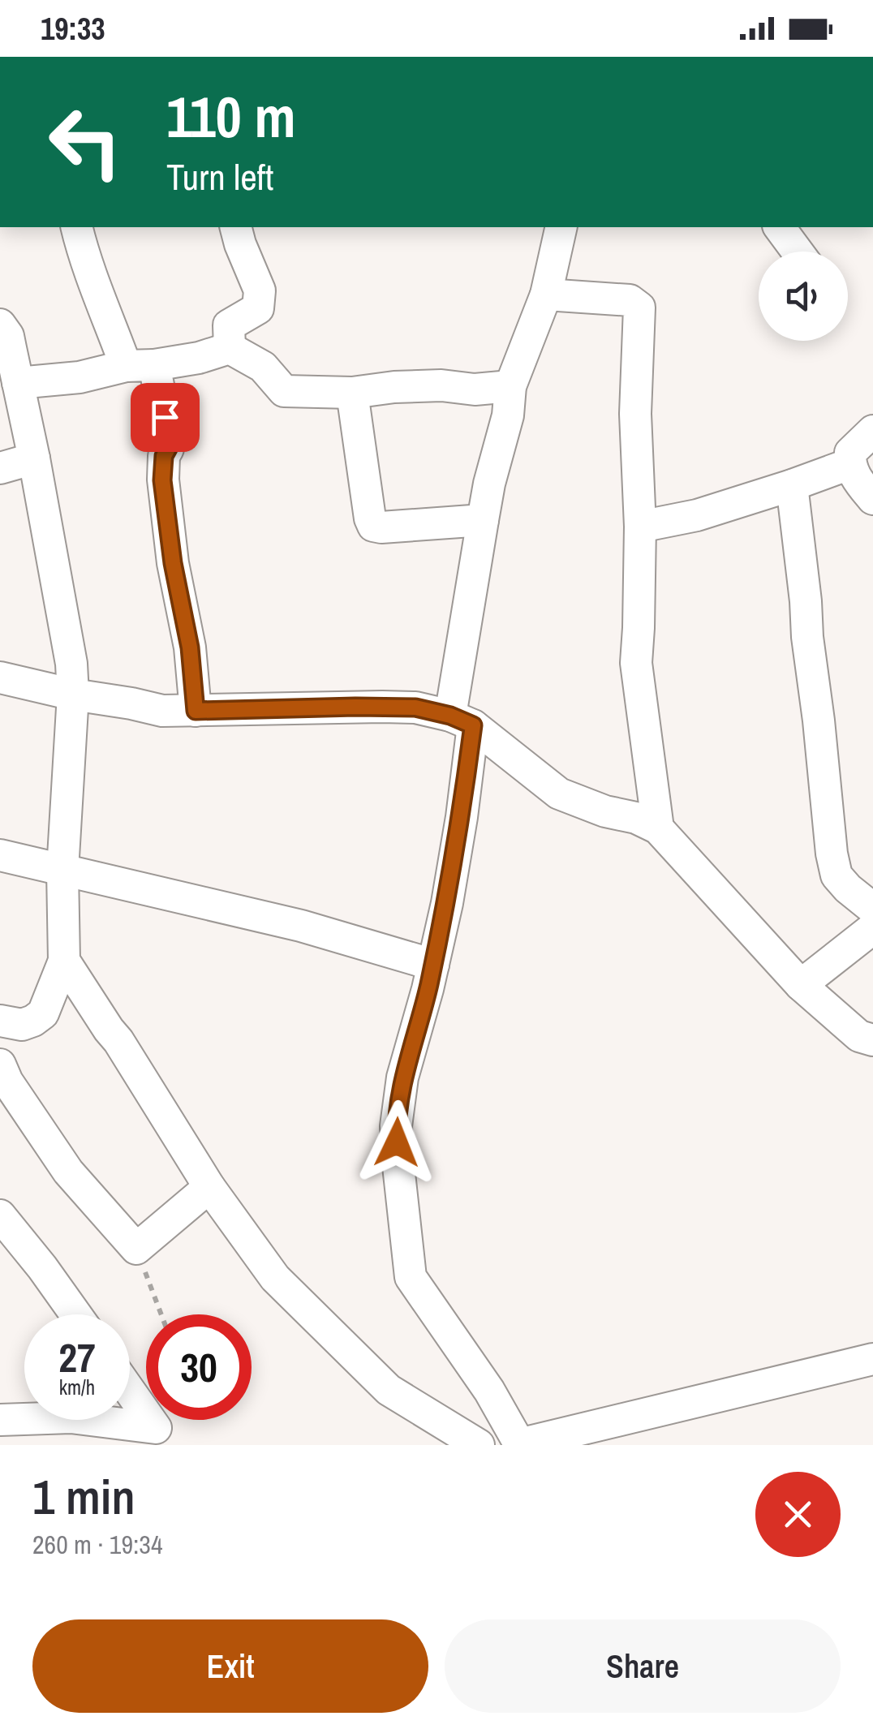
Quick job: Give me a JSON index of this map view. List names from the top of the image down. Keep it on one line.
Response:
{"page":{"status":"19:33","turn":["110 m","Turn left"],"speed":"27 km/h","limit":"30","heading":["1 min","260 m · 19:34"],"buttons":["Exit","Share"]}}
